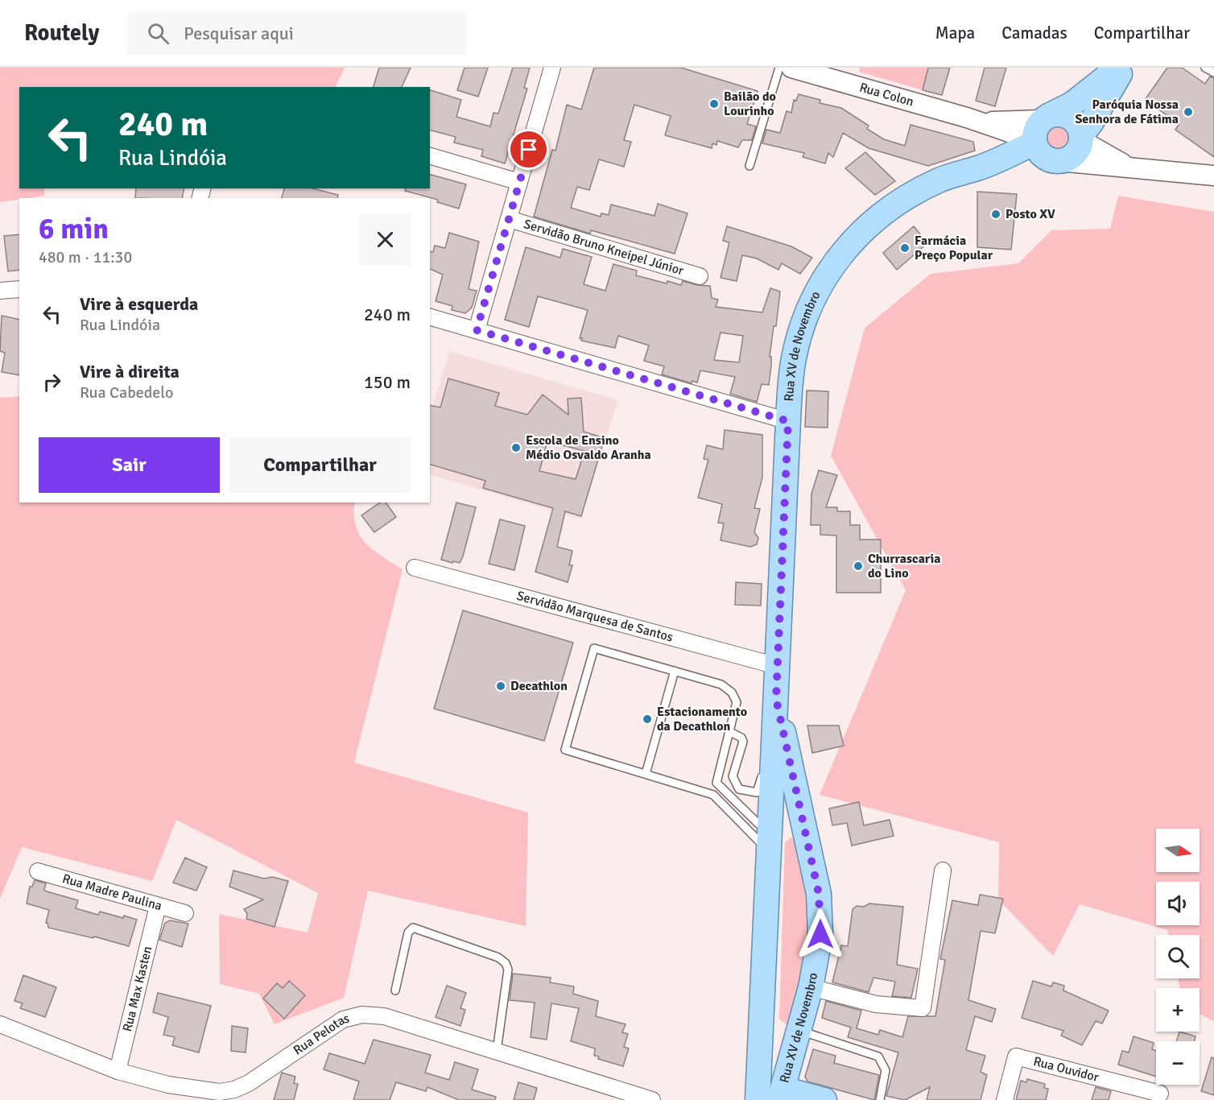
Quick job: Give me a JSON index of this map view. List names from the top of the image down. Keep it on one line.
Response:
{"streets":{"main road":["Rua XV de Novembro"],"street":["Rua Colon","Servidão Bruno Kneipel Júnior","Servidão Marquesa de Santos","Rua Madre Paulina","Rua Max Kasten","Rua Pelotas","Rua Ouvidor"]},"crossings":[["Rua Colon","Rua XV de Novembro"],["Rua XV de Novembro","Servidão Marquesa de Santos"],["Rua Madre Paulina","Rua Max Kasten"],["Rua Max Kasten","Rua Pelotas"]],"places":["Bailão do Lourinho","Paróquia Nossa Senhora de Fátima","Posto XV","Farmácia Preço Popular","Escola de Ensino Médio Osvaldo Aranha","Churrascaria do Lino","Decathlon","Estacionamento da Decathlon"],"north":"right","page":{"header":"Routely","search":"Pesquisar aqui","nav":["Mapa","Camadas","Compartilhar"],"turn":["240 m","Rua Lindóia"],"heading":["6 min","480 m · 11:30"],"list":[{"name":"Vire à esquerda","note":"Rua Lindóia","value":"240 m"},{"name":"Vire à direita","note":"Rua Cabedelo","value":"150 m"}],"buttons":["Sair","Compartilhar"],"map_buttons":["+","−"]}}
